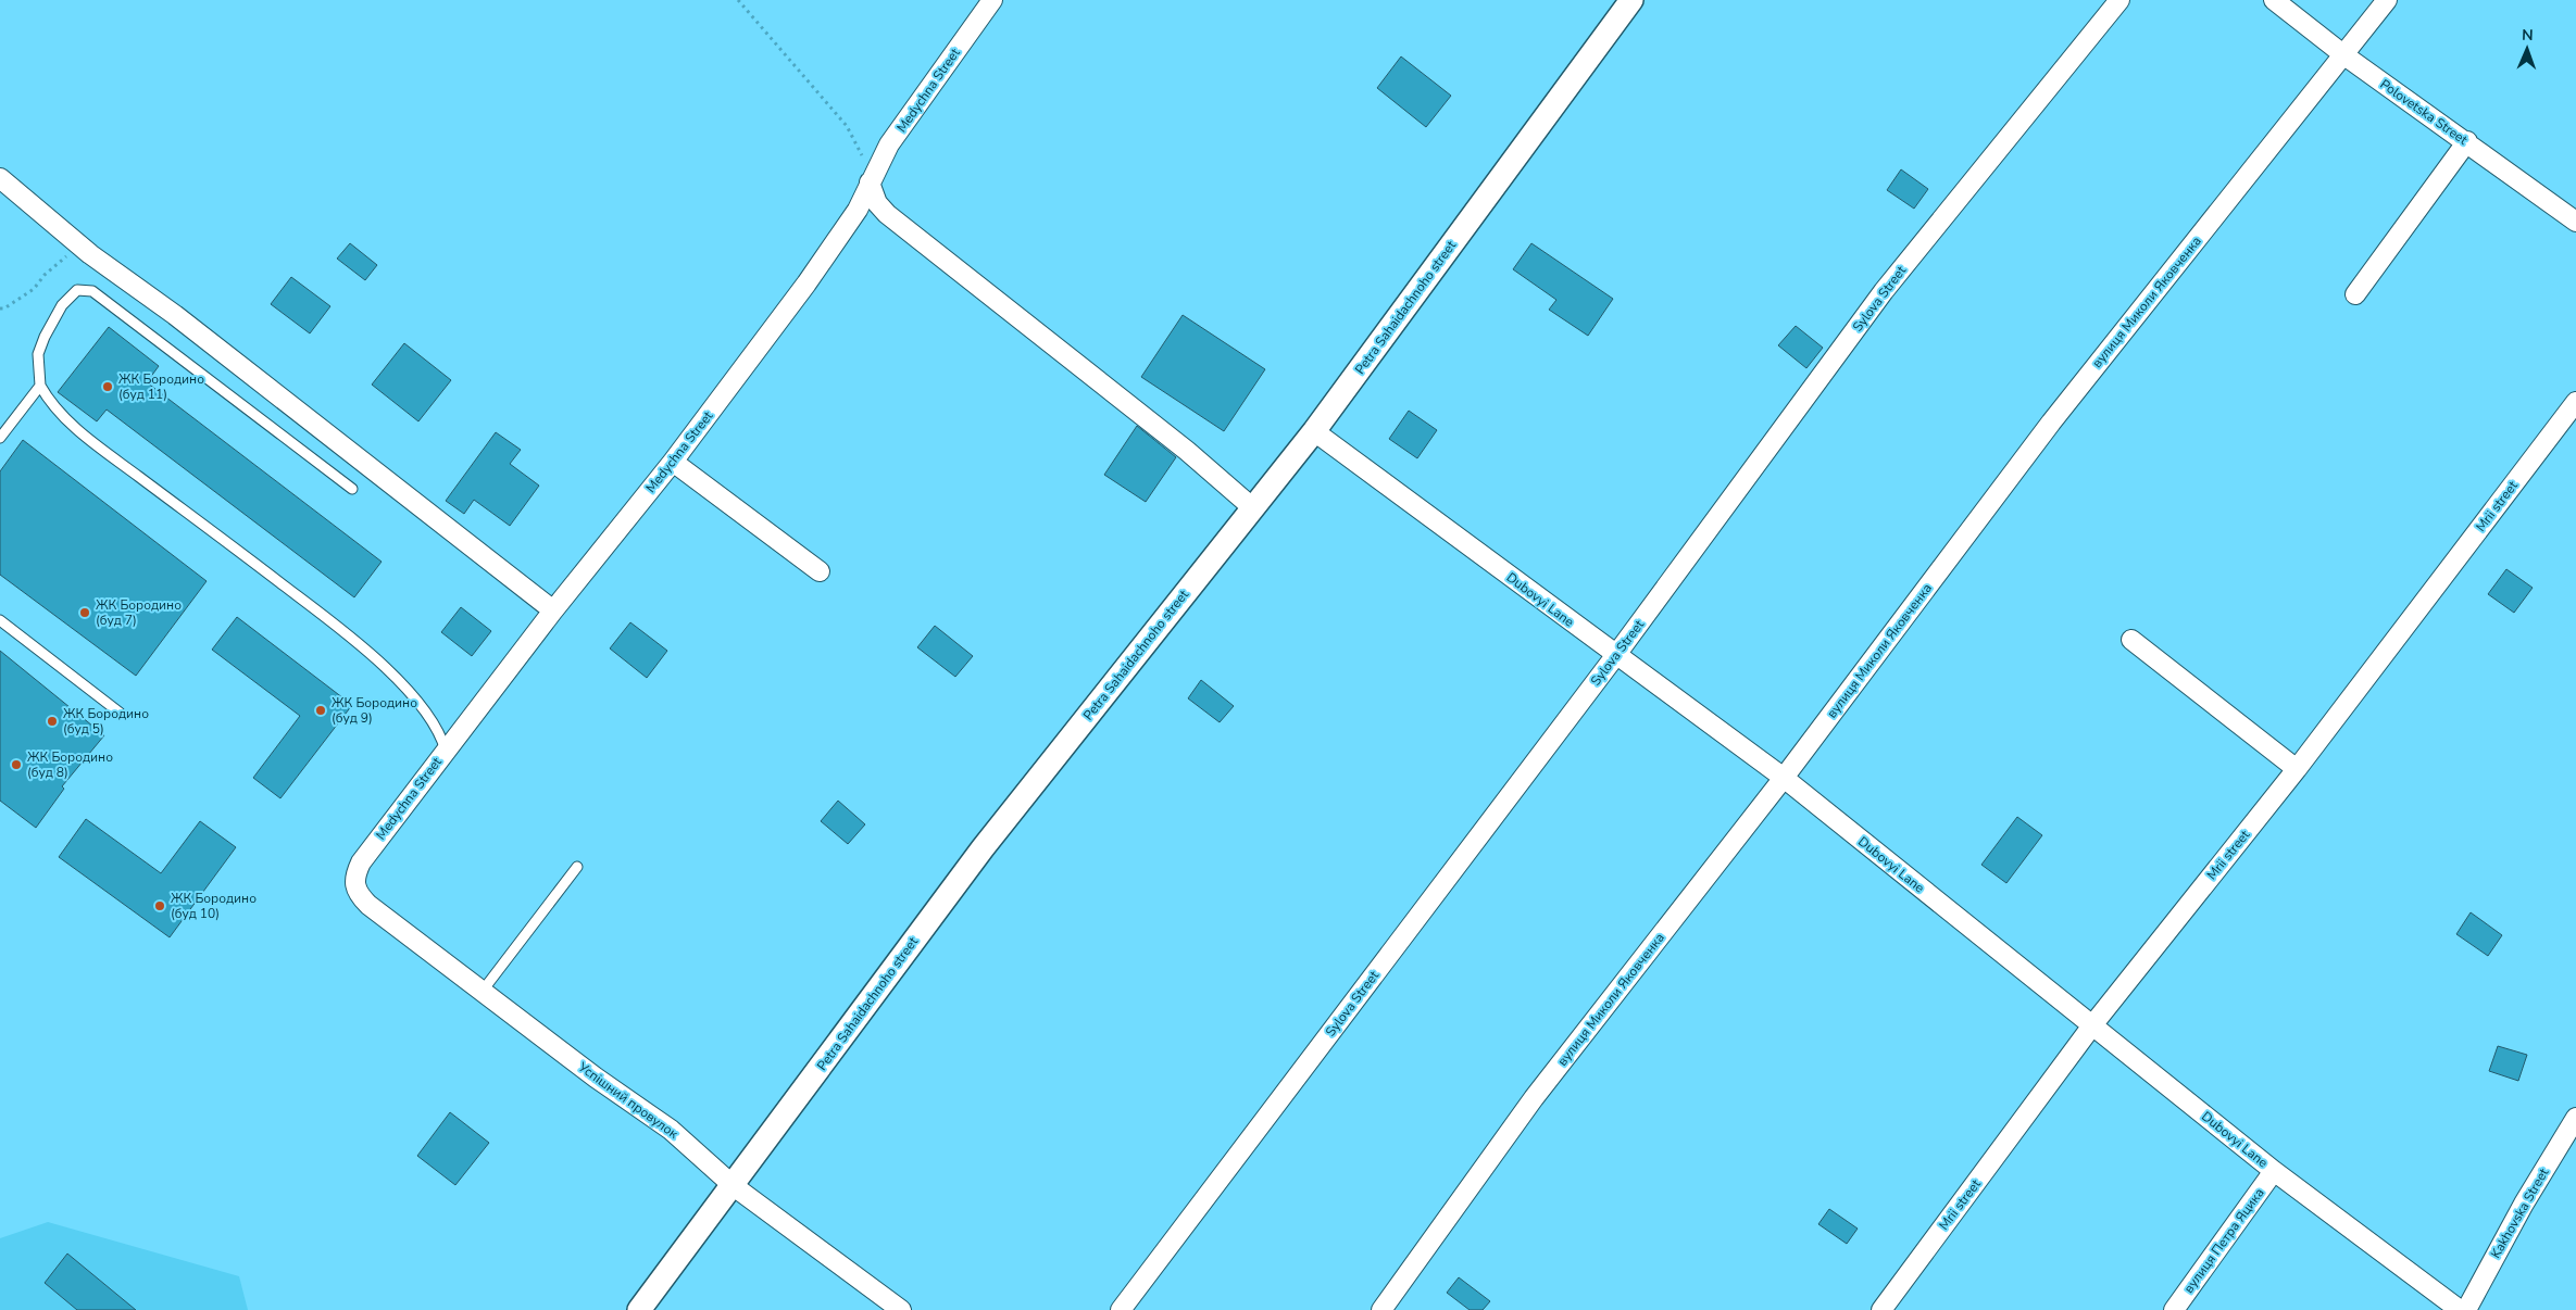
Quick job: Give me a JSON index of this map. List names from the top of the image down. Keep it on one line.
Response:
{"streets":{"street":["Medychna Street","Polovetska Street","Sylova Street","вулиця Миколи Яковченка","Petra Sahaidachnoho street","Mrii street","Dubovyi Lane","Успішний провулок","Kakhovska Street","вулиця Петра Яцика"]},"crossings":[["Medychna Street","Успішний провулок"],["Polovetska Street","вулиця Миколи Яковченка"],["Sylova Street","Dubovyi Lane"],["вулиця Миколи Яковченка","Dubovyi Lane"],["Petra Sahaidachnoho street","Dubovyi Lane"],["Petra Sahaidachnoho street","Успішний провулок"],["Mrii street","Dubovyi Lane"],["Dubovyi Lane","вулиця Петра Яцика"]],"places":["ЖК Бородино (буд 11)","ЖК Бородино (буд 7)","ЖК Бородино (буд 9)","ЖК Бородино (буд 5)","ЖК Бородино (буд 8)","ЖК Бородино (буд 10)"],"north":"top"}
